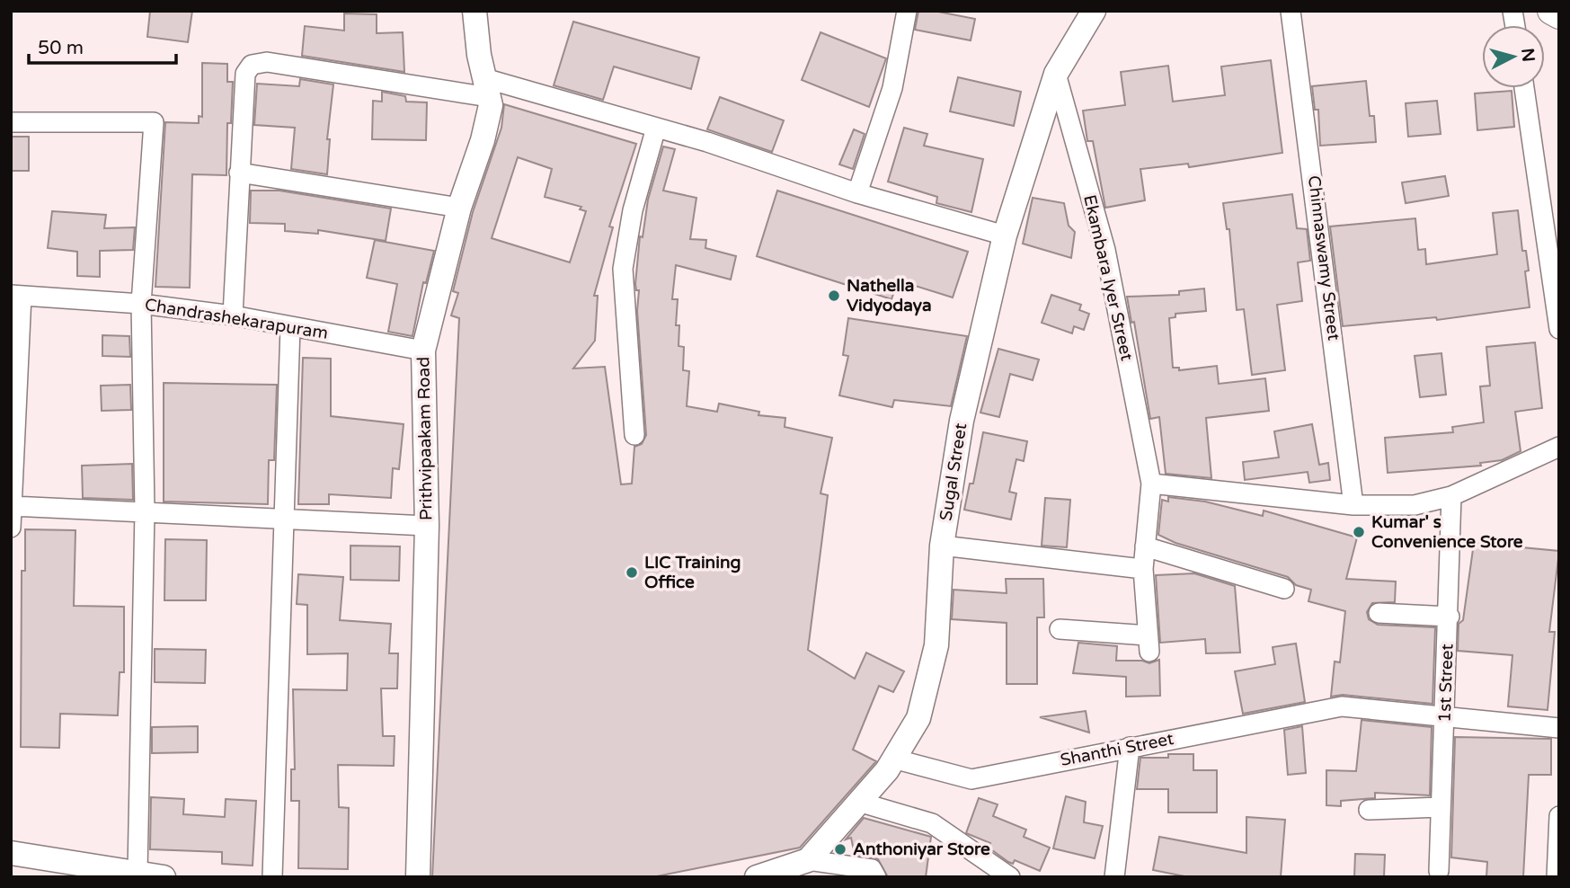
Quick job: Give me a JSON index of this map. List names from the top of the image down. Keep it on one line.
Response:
{"streets":{"street":["Chinnaswamy Street","Ekambara Iyer Street","Chandrashekarapuram","Prithvipaakam Road","Sugal Street","1st Street","Shanthi Street"]},"crossings":[["Ekambara Iyer Street","Sugal Street"],["Chandrashekarapuram","Prithvipaakam Road"],["Sugal Street","Shanthi Street"],["1st Street","Shanthi Street"]],"places":["Nathella Vidyodaya","Kumar' s Convenience Store","LIC Training Office","Anthoniyar Store"],"scale_bar":"50 m","north":"right"}
